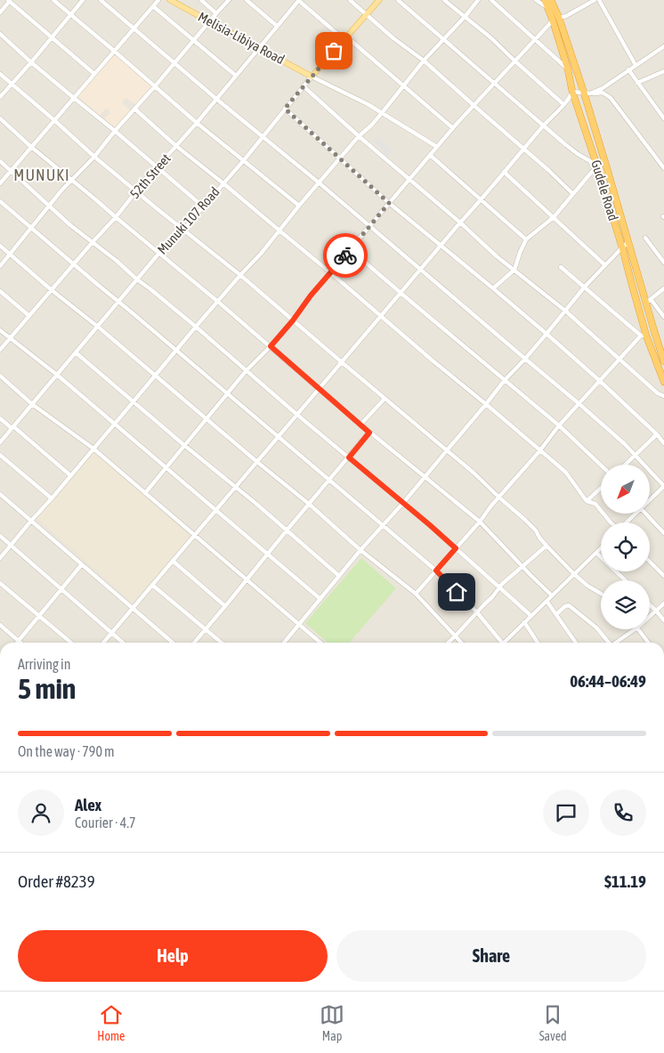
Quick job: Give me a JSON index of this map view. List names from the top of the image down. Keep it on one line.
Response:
{"streets":{"highway":["Gudele Road"],"main road":["Melisia-Libiya Road","Munuki 107 Road"],"street":["52th Street"]},"crossings":[["Melisia-Libiya Road","52th Street"],["Melisia-Libiya Road","Munuki 107 Road"]],"districts":["MUNUKI"],"north":"bottom left","page":{"heading":["5 min","Arriving in","06:44–06:49"],"panel":["Alex","Courier · 4.7","Order #8239","$11.19"],"bar":"On the way · 790 m","buttons":["Help","Share"],"tabs":["Home","Map","Saved"]}}
